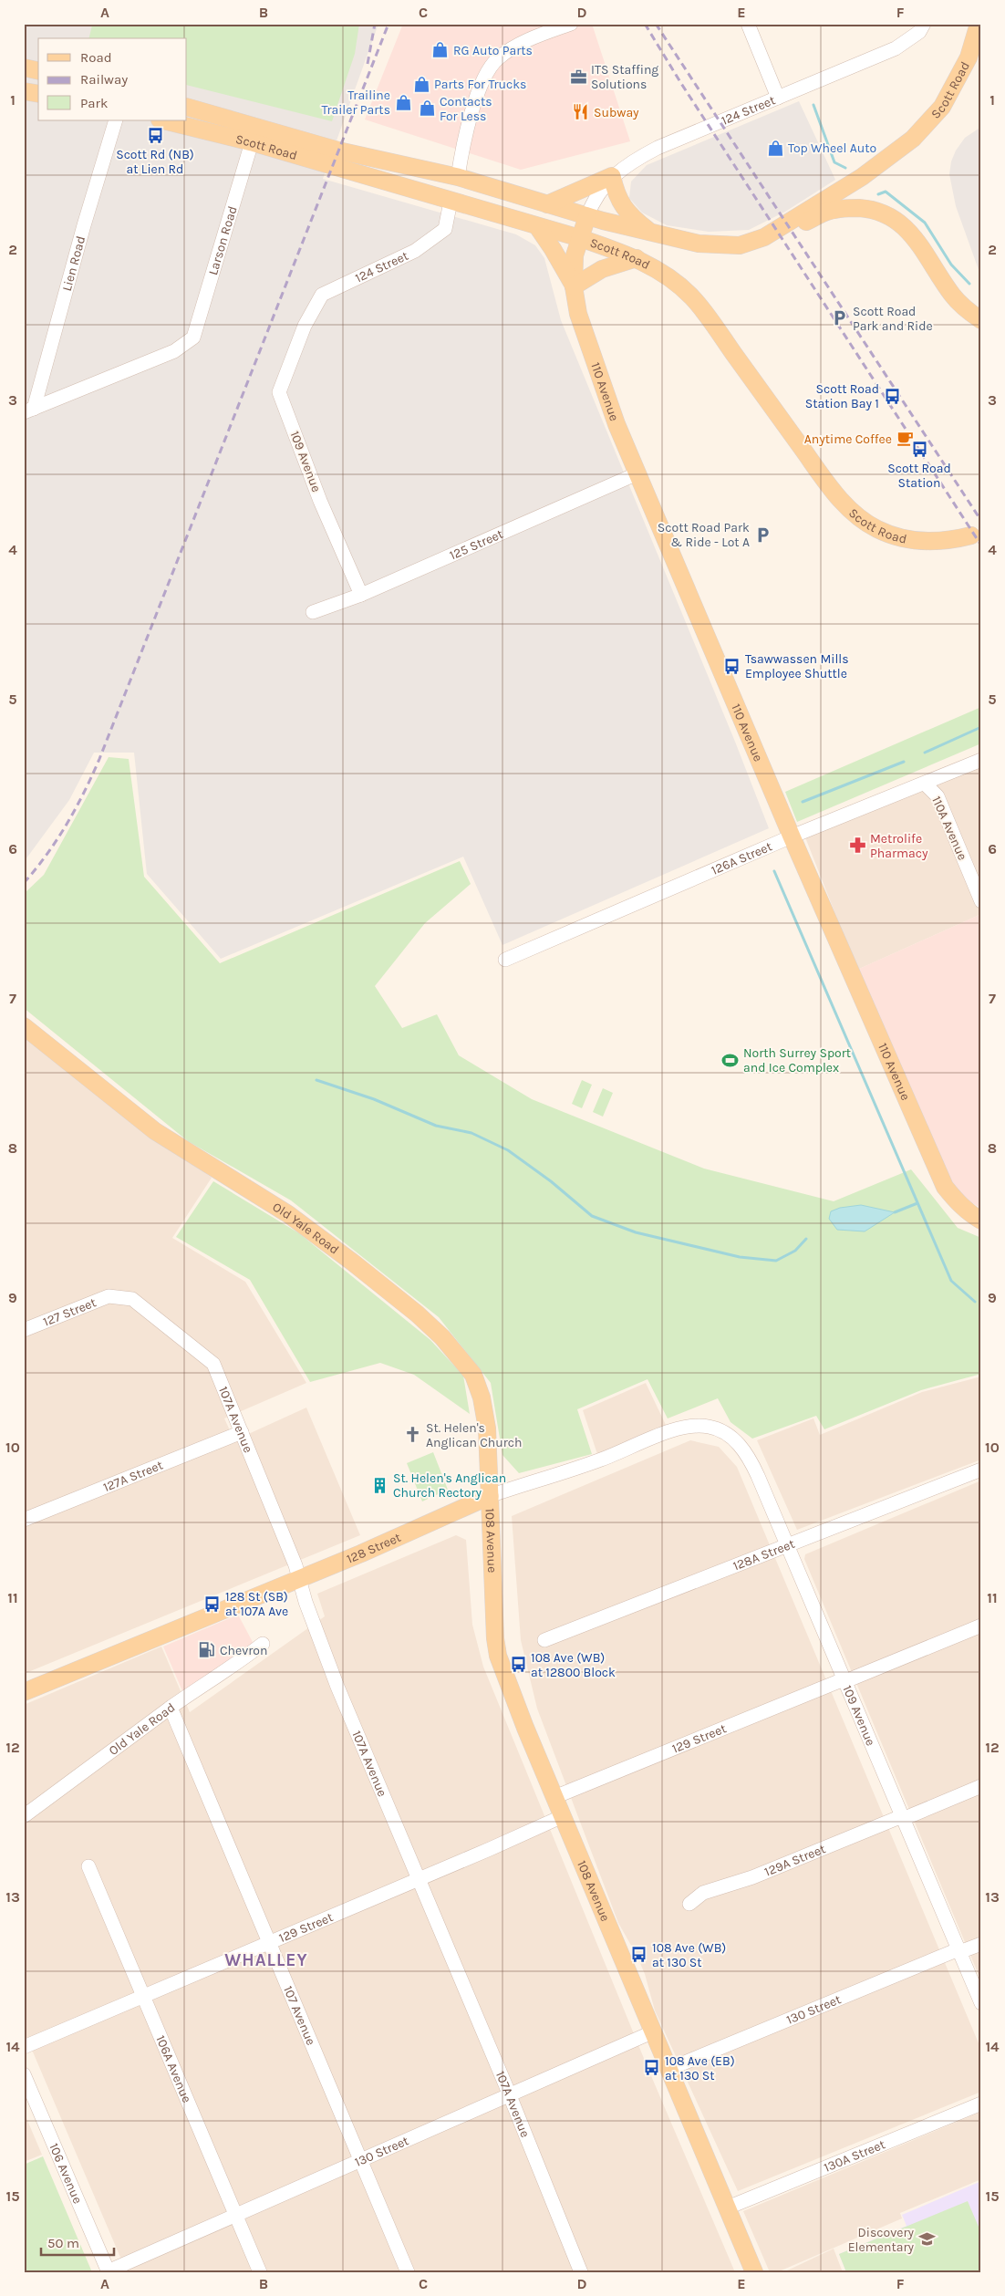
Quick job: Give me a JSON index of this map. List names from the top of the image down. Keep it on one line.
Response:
{"streets":{"main road":["Scott Road","110 Avenue","Old Yale Road","108 Avenue","128 Street"],"street":["124 Street","Larson Road","Lien Road","109 Avenue","125 Street","110A Avenue","126A Street","127 Street","107A Avenue","127A Street","128A Street","129 Street","129A Street","130 Street","107 Avenue","106A Avenue","130A Street","106 Avenue"]},"crossings":[["Scott Road","124 Street"],["Scott Road","Larson Road"],["Scott Road","110 Avenue"],["124 Street","110 Avenue"],["124 Street","109 Avenue"],["Larson Road","Lien Road"],["110 Avenue","125 Street"],["110 Avenue","126A Street"],["109 Avenue","125 Street"],["109 Avenue","128 Street"],["109 Avenue","128A Street"],["109 Avenue","129 Street"],["109 Avenue","129A Street"],["109 Avenue","130 Street"],["110A Avenue","126A Street"],["Old Yale Road","108 Avenue"],["Old Yale Road","128 Street"],["Old Yale Road","107 Avenue"],["127 Street","107A Avenue"],["107A Avenue","127A Street"],["107A Avenue","128 Street"],["107A Avenue","129 Street"],["107A Avenue","130 Street"],["108 Avenue","128 Street"],["108 Avenue","129 Street"],["108 Avenue","130 Street"],["108 Avenue","130A Street"],["129 Street","107 Avenue"],["129 Street","106A Avenue"],["130 Street","107 Avenue"],["130 Street","106A Avenue"],["130 Street","106 Avenue"]],"districts":["WHALLEY"],"places":{"shop":["RG Auto Parts","Parts For Trucks","Trailine Trailer Parts","Contacts For Less","Top Wheel Auto"],"office":["ITS Staffing Solutions"],"restaurant":["Subway"],"bus stop":["Scott Rd (NB) at Lien Rd","Scott Road Station Bay 1","Scott Road Station","Tsawwassen Mills Employee Shuttle","128 St (SB) at 107A Ave","108 Ave (WB) at 12800 Block","108 Ave (WB) at 130 St","108 Ave (EB) at 130 St"],"parking":["Scott Road Park and Ride","Scott Road Park & Ride - Lot A"],"cafe":["Anytime Coffee"],"pharmacy":["Metrolife Pharmacy"],"sports":["North Surrey Sport and Ice Complex"],"church":["St. Helen's Anglican Church"],"building":["St. Helen's Anglican Church Rectory"],"fuel station":["Chevron"],"school or university":["Discovery Elementary"]},"legend":["Road","Railway","Park"],"scale_bar":"50 m","grid":{"columns":["A","B","C","D","E","F"],"rows":["1","2","3","4","5","6","7","8","9","10","11","12","13","14","15"]}}
